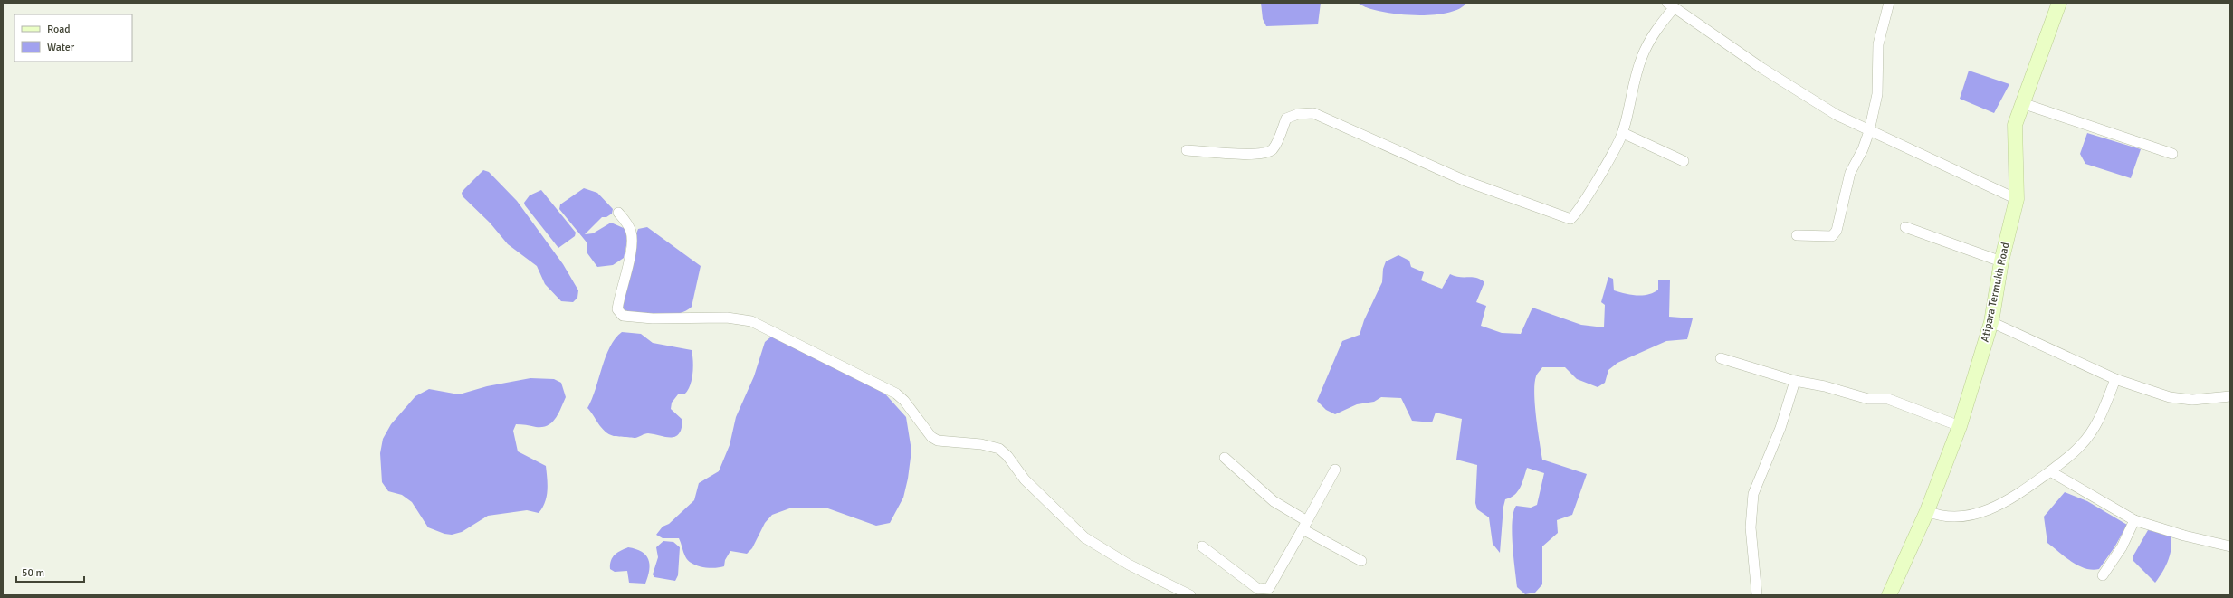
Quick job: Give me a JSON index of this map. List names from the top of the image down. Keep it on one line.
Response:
{"streets":{"main road":["Atipara Termukh Road"]},"legend":["Road","Water"],"scale_bar":"50 m"}
